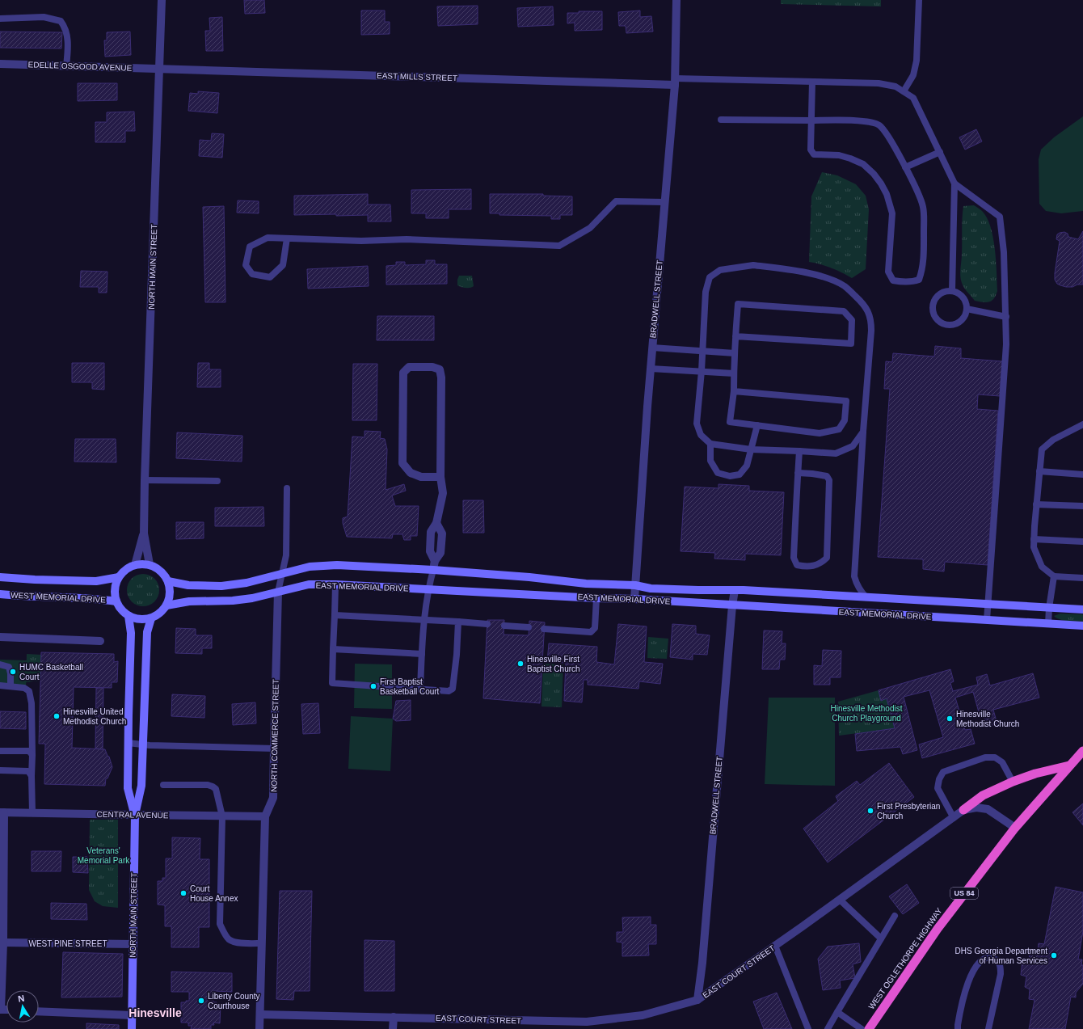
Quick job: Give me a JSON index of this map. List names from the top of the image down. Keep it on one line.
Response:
{"streets":{"highway":["US 84","WEST OGLETHORPE HIGHWAY"],"main road":["NORTH MAIN STREET","EAST MEMORIAL DRIVE","WEST MEMORIAL DRIVE"],"street":["EDELLE OSGOOD AVENUE","EAST MILLS STREET","BRADWELL STREET","NORTH COMMERCE STREET","CENTRAL AVENUE","WEST PINE STREET","EAST COURT STREET"]},"crossings":[["EDELLE OSGOOD AVENUE","EAST MILLS STREET"],["EDELLE OSGOOD AVENUE","NORTH MAIN STREET"],["EAST MILLS STREET","NORTH MAIN STREET"],["EAST MILLS STREET","BRADWELL STREET"],["NORTH MAIN STREET","EAST MEMORIAL DRIVE"],["NORTH MAIN STREET","WEST MEMORIAL DRIVE"],["NORTH MAIN STREET","CENTRAL AVENUE"],["NORTH MAIN STREET","WEST PINE STREET"],["BRADWELL STREET","EAST MEMORIAL DRIVE"],["BRADWELL STREET","EAST COURT STREET"],["EAST MEMORIAL DRIVE","WEST MEMORIAL DRIVE"],["EAST MEMORIAL DRIVE","NORTH COMMERCE STREET"],["NORTH COMMERCE STREET","CENTRAL AVENUE"],["NORTH COMMERCE STREET","EAST COURT STREET"],["US 84","WEST OGLETHORPE HIGHWAY"]],"districts":["Hinesville"],"parks":["Hinesville Methodist Church Playground","Veterans' Memorial Park"],"places":["Hinesville First Baptist Church","HUMC Basketball Court","First Baptist Basketball Court","Hinesville United Methodist Church","Hinesville Methodist Church","First Presbyterian Church","Court House Annex","DHS Georgia Department of Human Services","Liberty County Courthouse"],"north":"top"}
